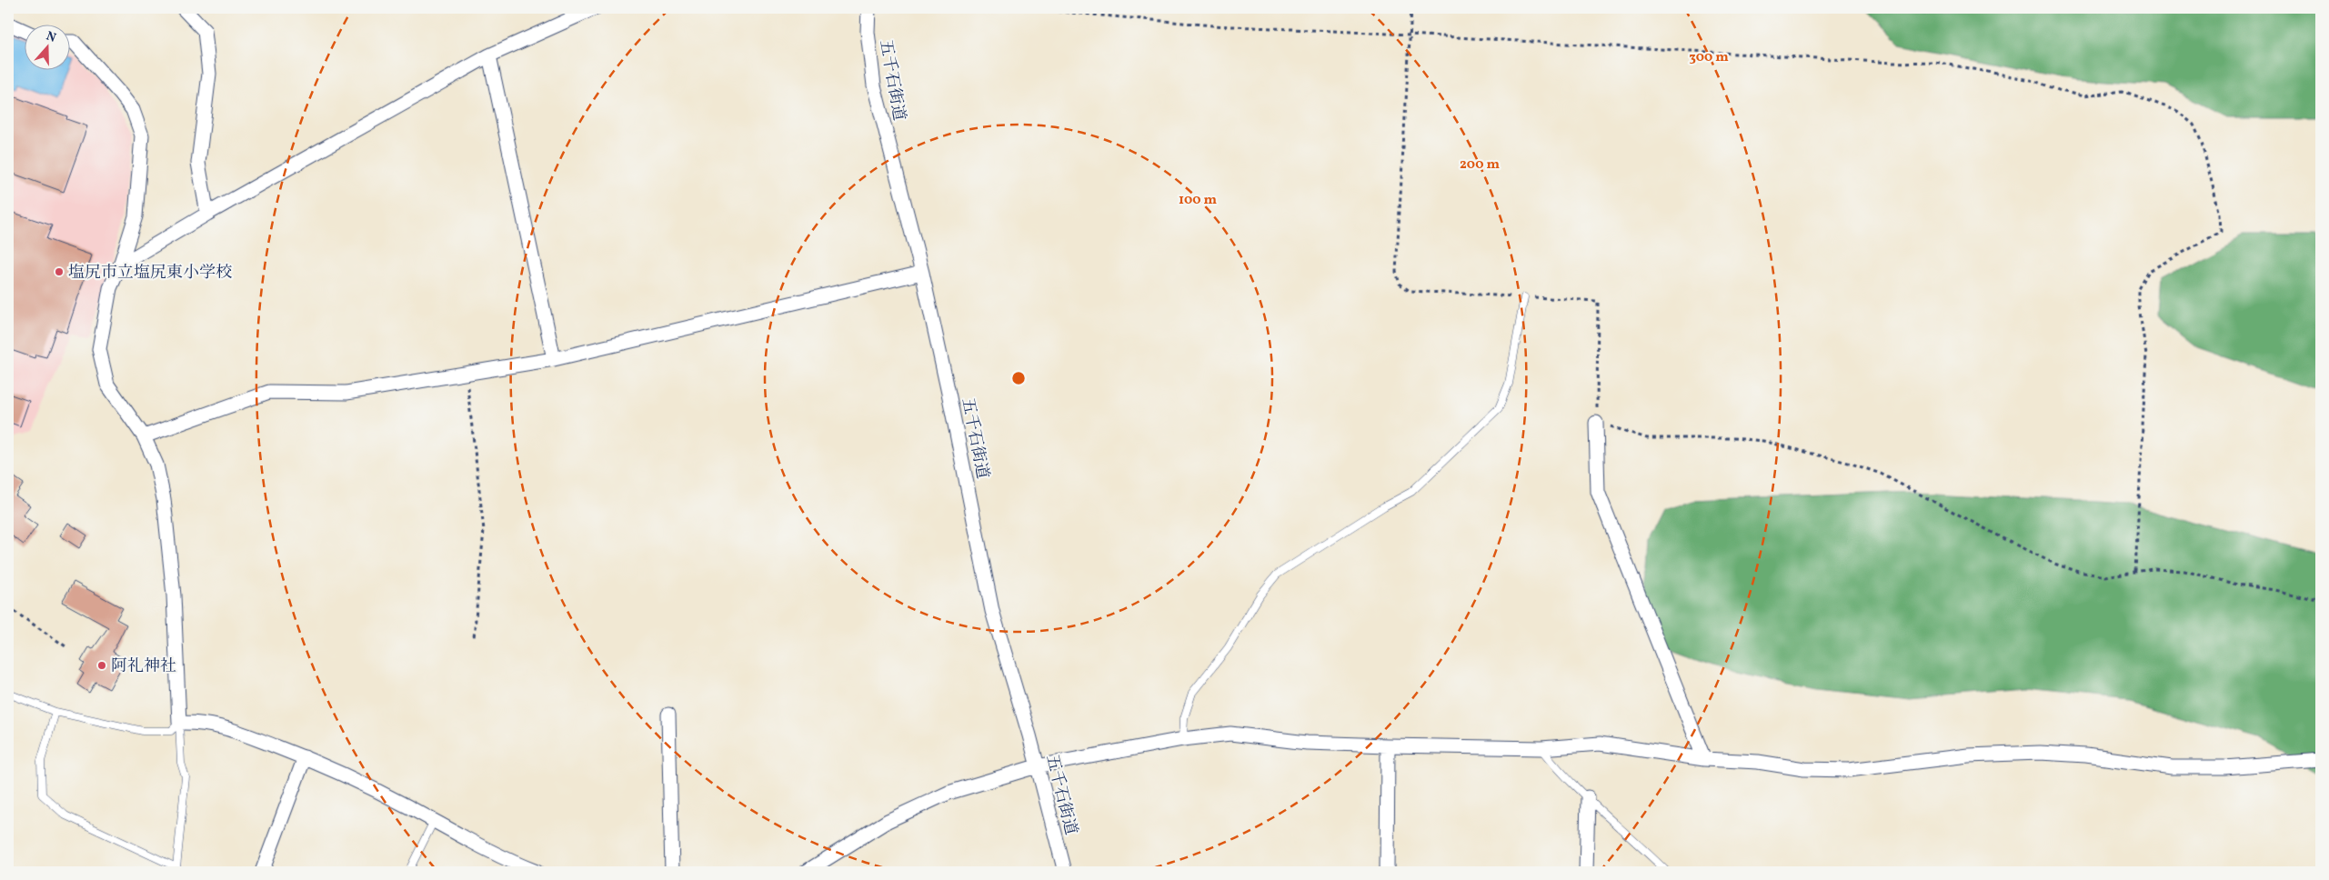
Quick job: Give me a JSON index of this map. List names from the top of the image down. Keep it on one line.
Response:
{"streets":{"street":["五千石街道"]},"places":["塩尻市立塩尻東小学校","阿礼神社"],"north":"top","rings":["300 m","200 m","100 m"]}
